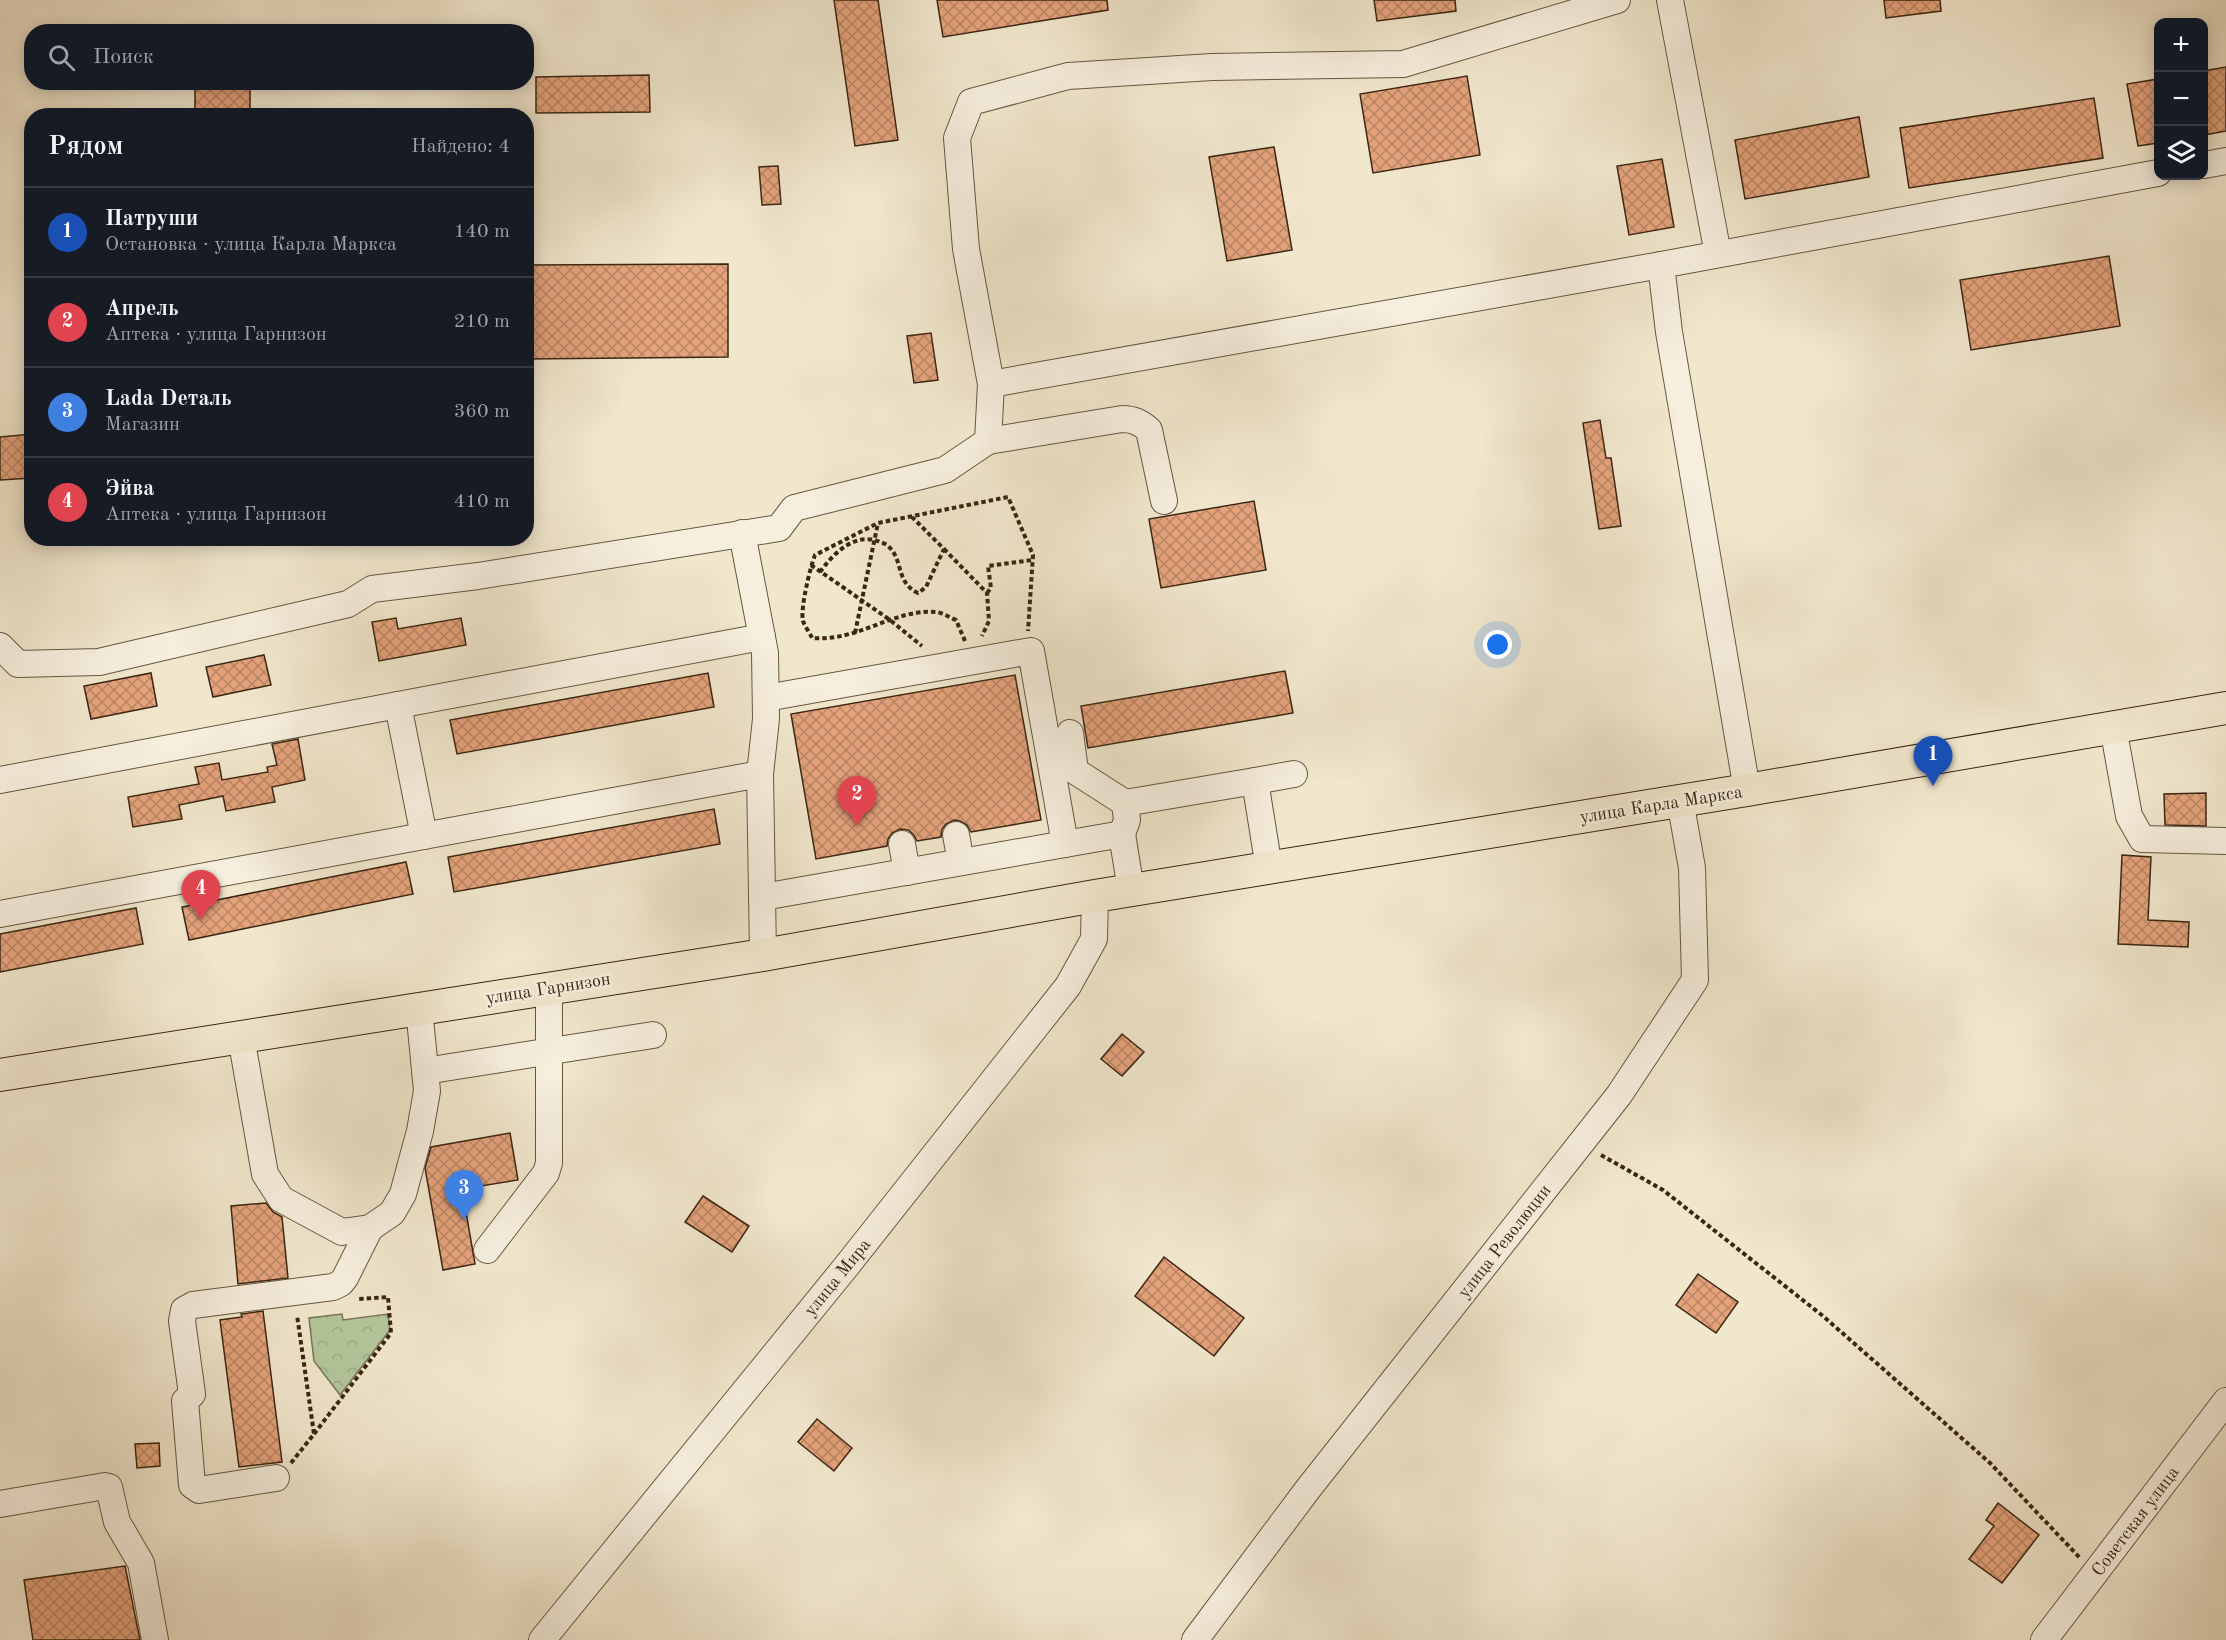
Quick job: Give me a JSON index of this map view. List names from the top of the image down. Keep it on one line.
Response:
{"streets":{"main road":["улица Карла Маркса","улица Гарнизон"],"street":["улица Революции","улица Мира","Советская улица"]},"crossings":[["улица Карла Маркса","улица Гарнизон"],["улица Карла Маркса","улица Революции"],["улица Карла Маркса","улица Мира"],["улица Гарнизон","улица Мира"]],"page":{"map_buttons":["+","−"],"search":"Поиск","heading":["Рядом","Найдено: 4"],"list":[{"mark":"1","name":"Патруши","note":"Остановка · улица Карла Маркса","value":"140 m"},{"mark":"2","name":"Апрель","note":"Аптека · улица Гарнизон","value":"210 m"},{"mark":"3","name":"Lada Dеталь","note":"Магазин","value":"360 m"},{"mark":"4","name":"Эйва","note":"Аптека · улица Гарнизон","value":"410 m"}],"pins":["1","2","4","3"]}}
